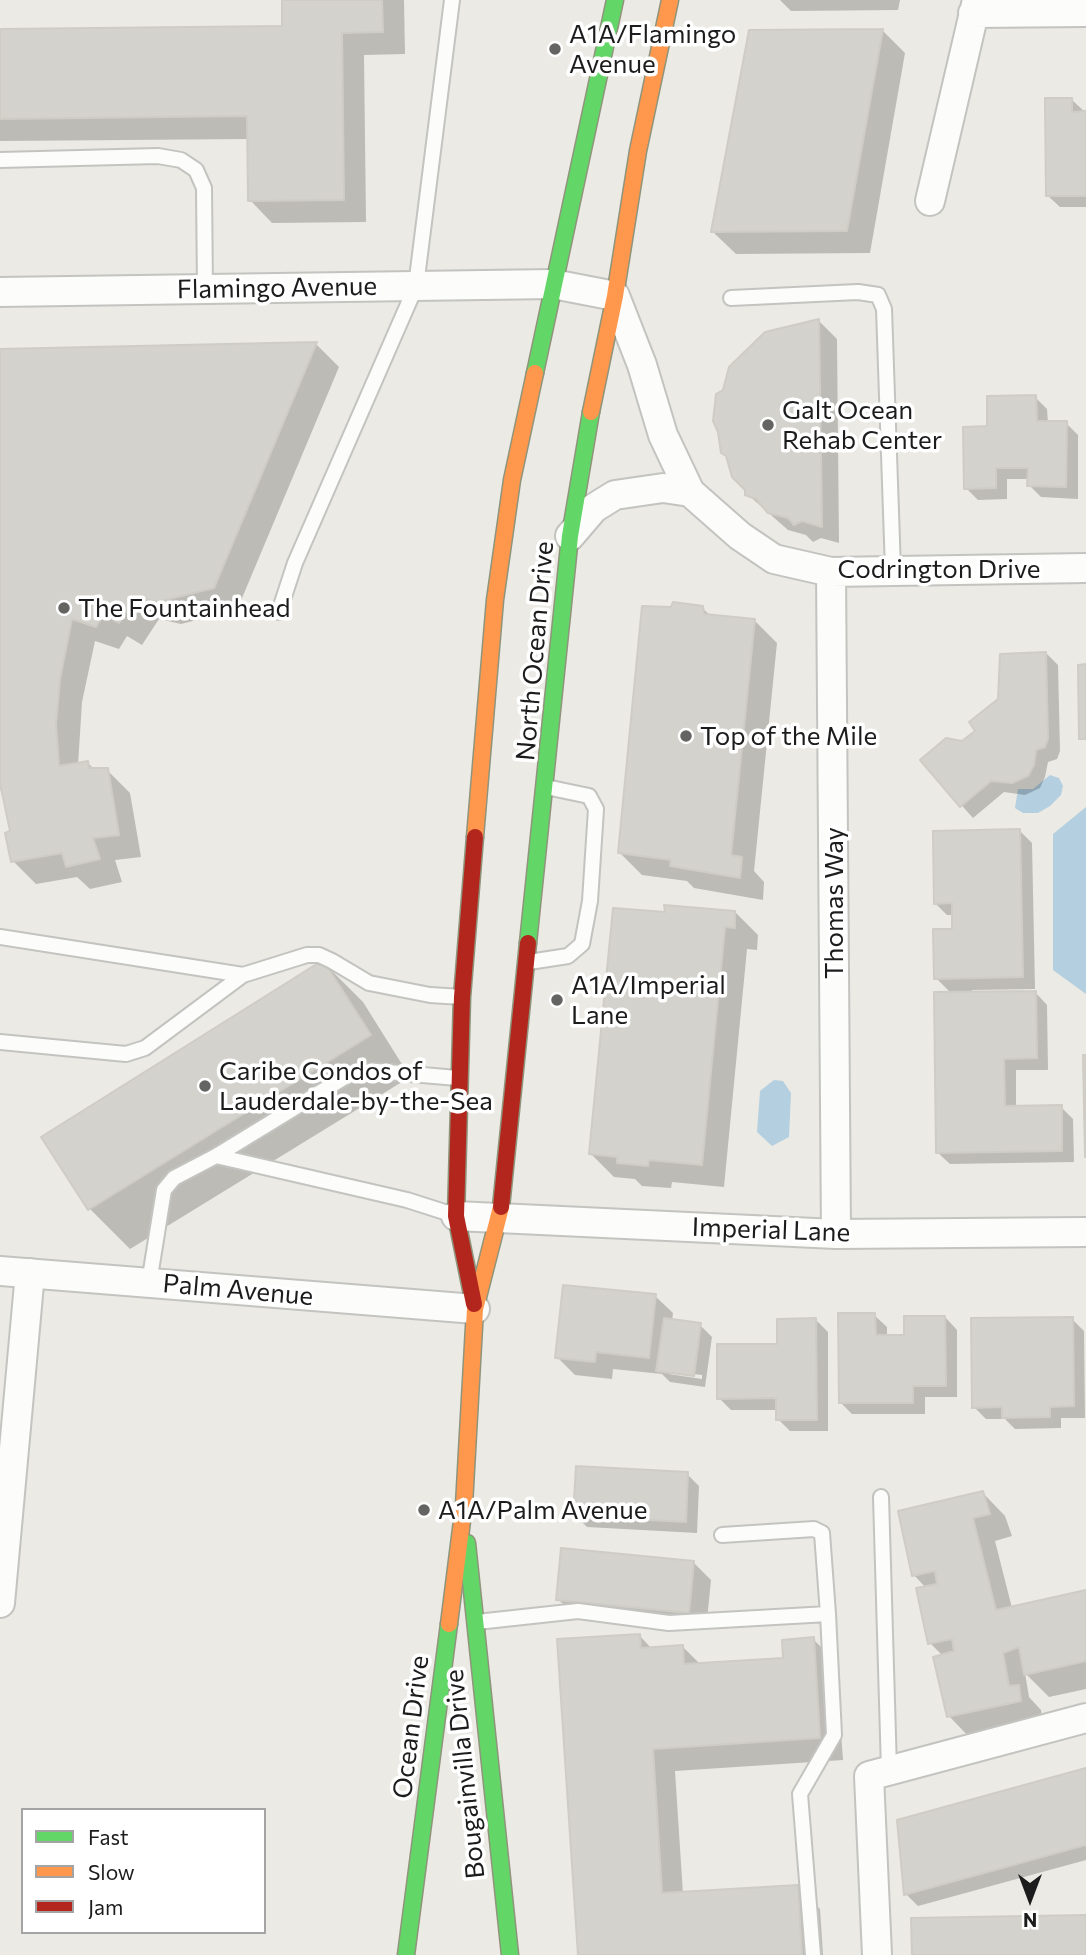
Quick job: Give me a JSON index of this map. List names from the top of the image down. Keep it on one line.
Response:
{"streets":{"main road":["North Ocean Drive","Ocean Drive","Bougainvilla Drive"],"street":["Flamingo Avenue","Codrington Drive","Thomas Way","Imperial Lane","Palm Avenue"]},"crossings":[["Flamingo Avenue","North Ocean Drive"],["Codrington Drive","North Ocean Drive"],["Codrington Drive","Thomas Way"],["North Ocean Drive","Imperial Lane"],["North Ocean Drive","Palm Avenue"],["North Ocean Drive","Ocean Drive"],["North Ocean Drive","Bougainvilla Drive"],["Thomas Way","Imperial Lane"],["Ocean Drive","Bougainvilla Drive"]],"places":["A1A/Flamingo Avenue","Galt Ocean Rehab Center","The Fountainhead","Top of the Mile","A1A/Imperial Lane","Caribe Condos of Lauderdale-by-the-Sea","A1A/Palm Avenue"],"legend":["Fast","Slow","Jam"],"north":"bottom"}
